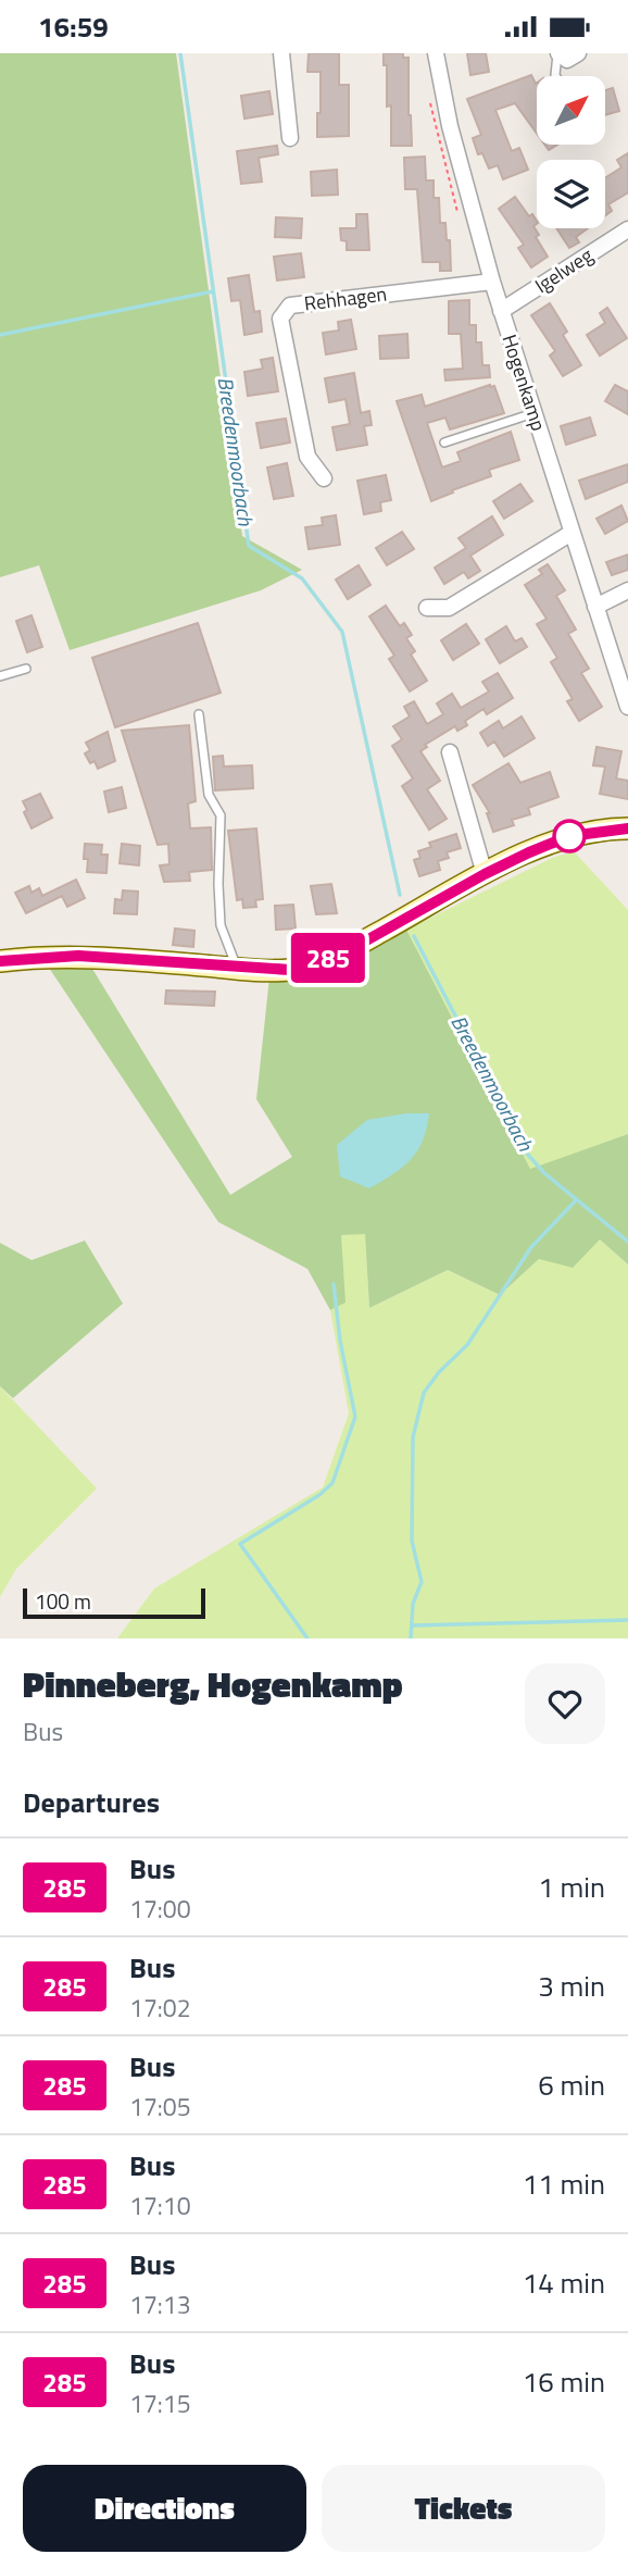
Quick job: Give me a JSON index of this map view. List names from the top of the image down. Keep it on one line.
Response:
{"streets":{"street":["Igelweg","Rehhagen","Hogenkamp"]},"crossings":[["Igelweg","Hogenkamp"],["Rehhagen","Hogenkamp"]],"water":["Breedenmoorbach"],"lines":["bus line 285"],"scale_bar":"100 m","north":"top right","page":{"status":"16:59","on_map":"285","scale":"100 m","heading":[["Pinneberg, Hogenkamp","Bus"],"Departures"],"list":[{"mark":"285","name":"Bus","note":"17:00","value":"1 min"},{"mark":"285","name":"Bus","note":"17:02","value":"3 min"},{"mark":"285","name":"Bus","note":"17:05","value":"6 min"},{"mark":"285","name":"Bus","note":"17:10","value":"11 min"},{"mark":"285","name":"Bus","note":"17:13","value":"14 min"},{"mark":"285","name":"Bus","note":"17:15","value":"16 min"}],"buttons":["Directions","Tickets"]}}
